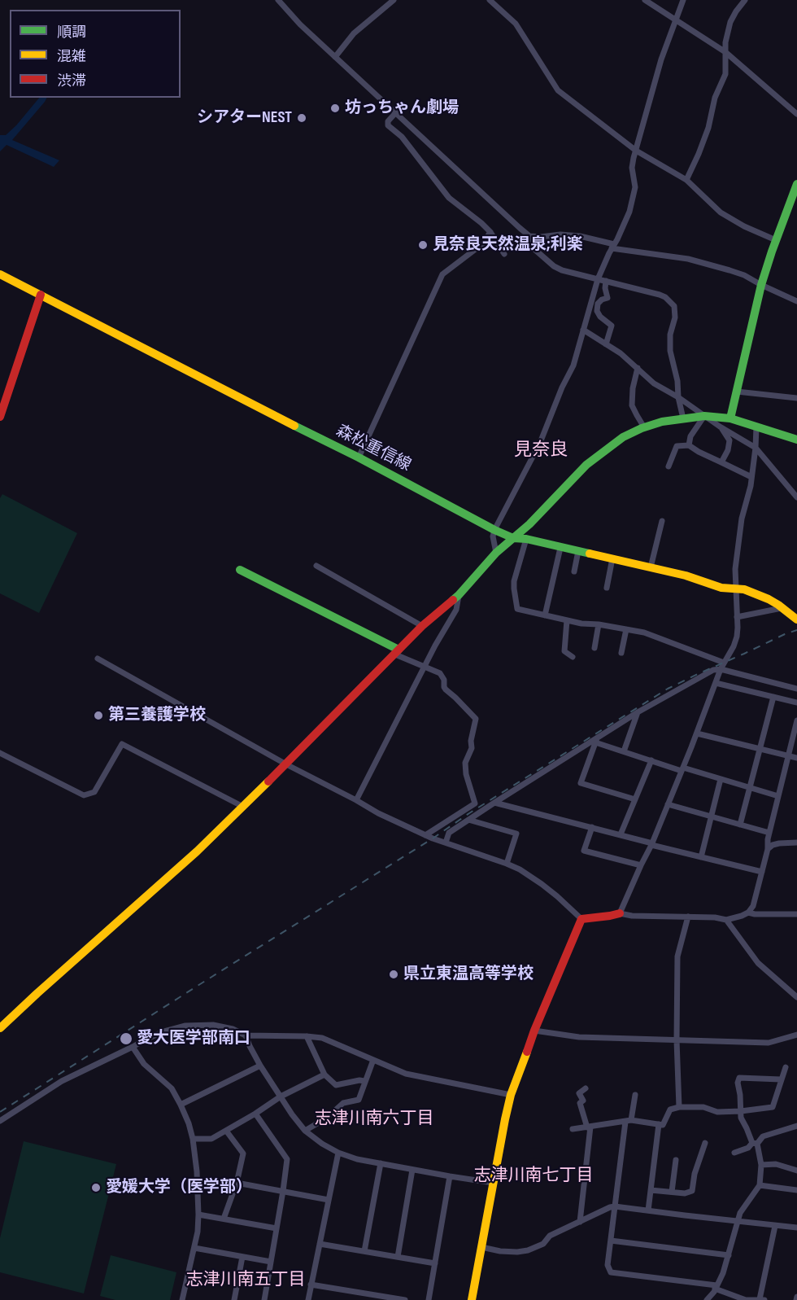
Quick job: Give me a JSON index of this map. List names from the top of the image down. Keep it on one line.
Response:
{"streets":{"street":["森松重信線"]},"districts":["見奈良","志津川南六丁目","志津川南七丁目","志津川南五丁目"],"places":["坊っちゃん劇場","シアターNEST","見奈良天然温泉;利楽","第三養護学校","県立東温高等学校","愛大医学部南口","愛媛大学（医学部）"],"legend":["順調","混雑","渋滞"]}
